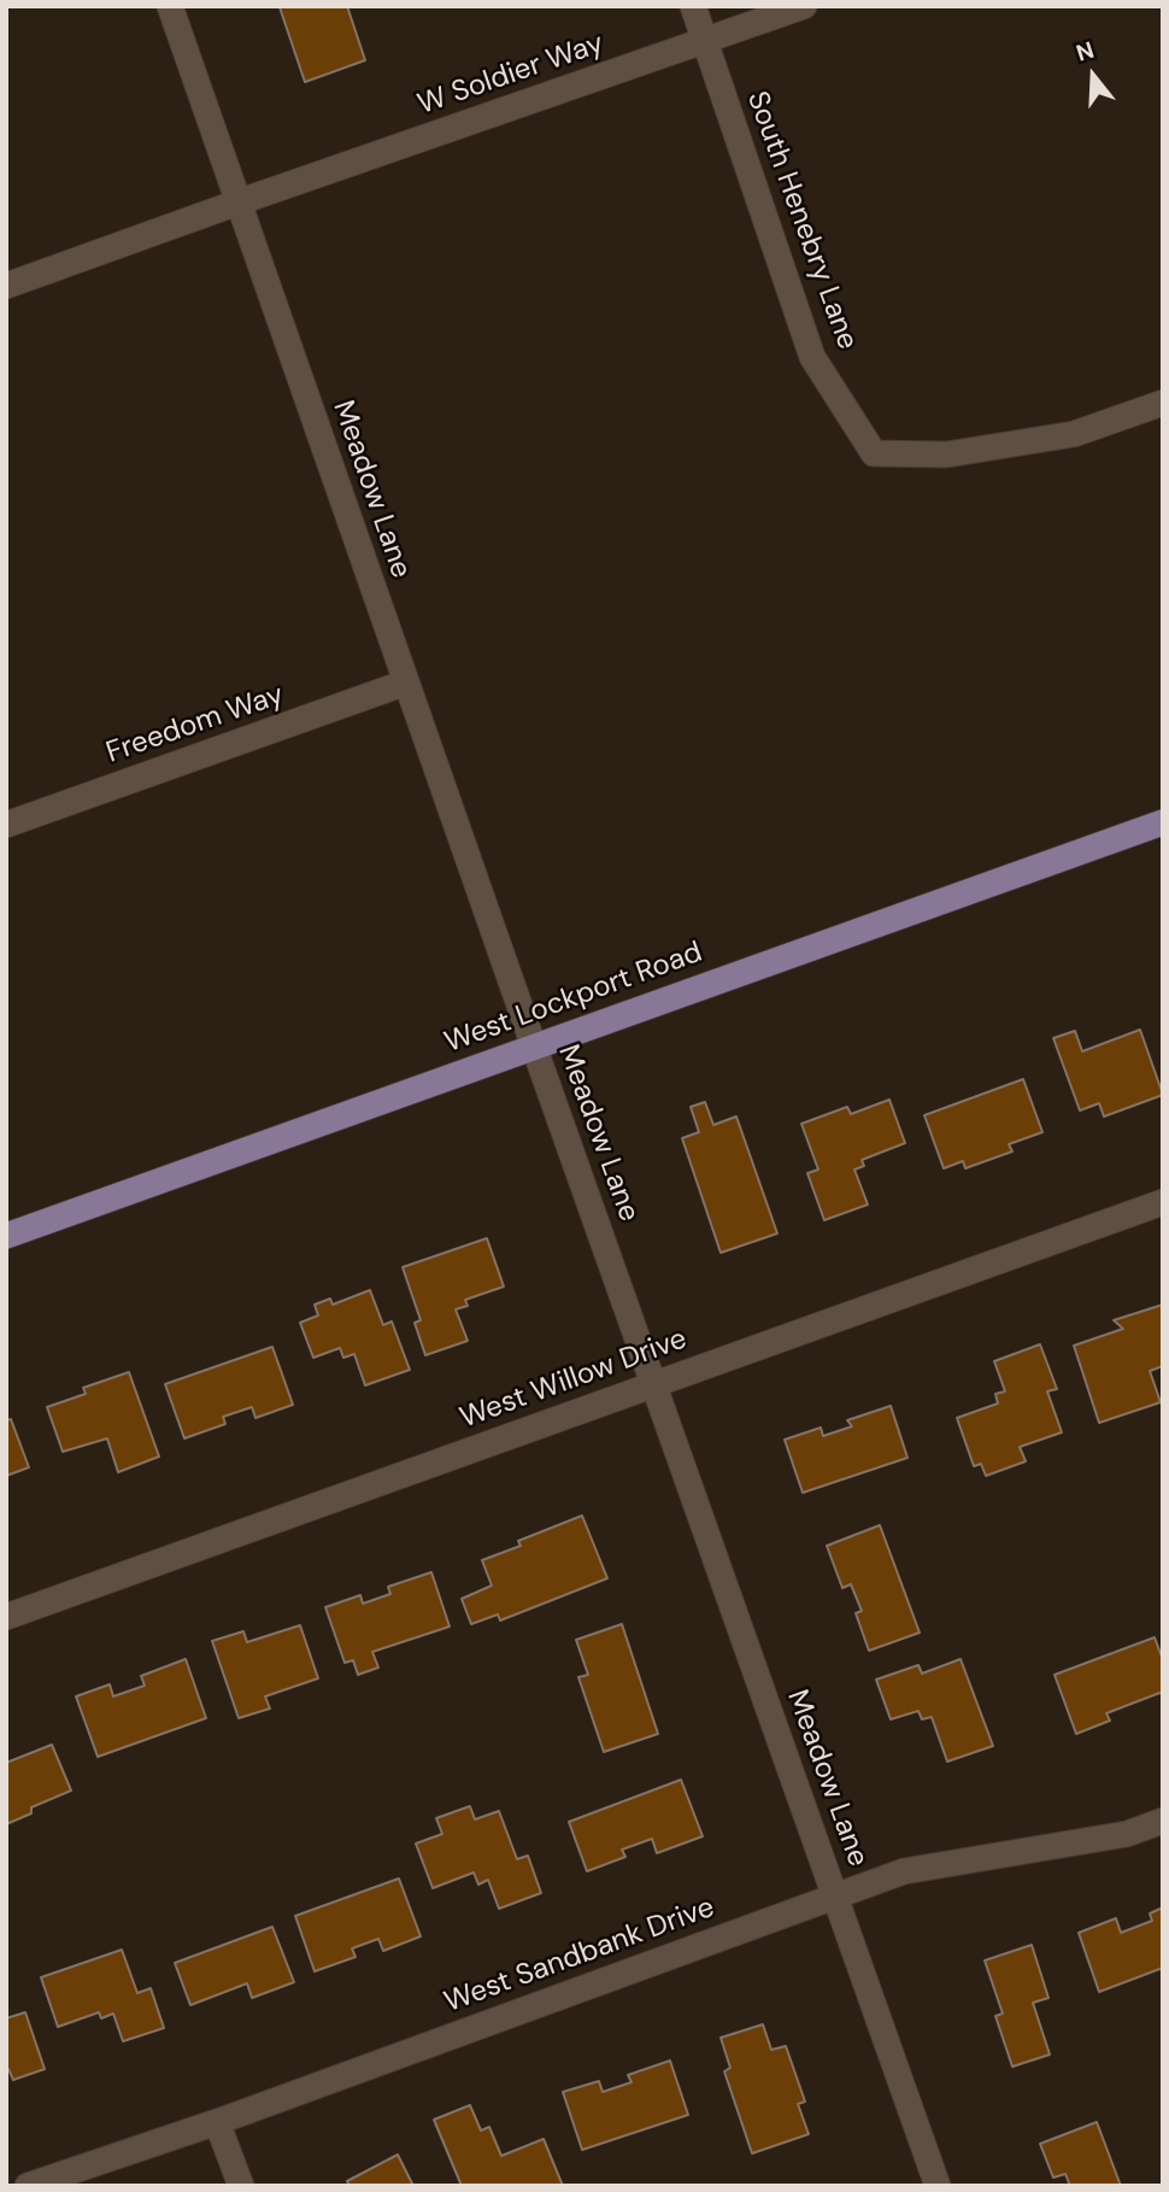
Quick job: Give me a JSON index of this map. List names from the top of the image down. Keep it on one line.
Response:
{"streets":{"main road":["West Lockport Road"],"street":["W Soldier Way","South Henebry Lane","Meadow Lane","Freedom Way","West Willow Drive","West Sandbank Drive"]},"crossings":[["W Soldier Way","South Henebry Lane"],["W Soldier Way","Meadow Lane"],["Meadow Lane","Freedom Way"],["Meadow Lane","West Lockport Road"],["Meadow Lane","West Willow Drive"],["Meadow Lane","West Sandbank Drive"]],"north":"top"}
